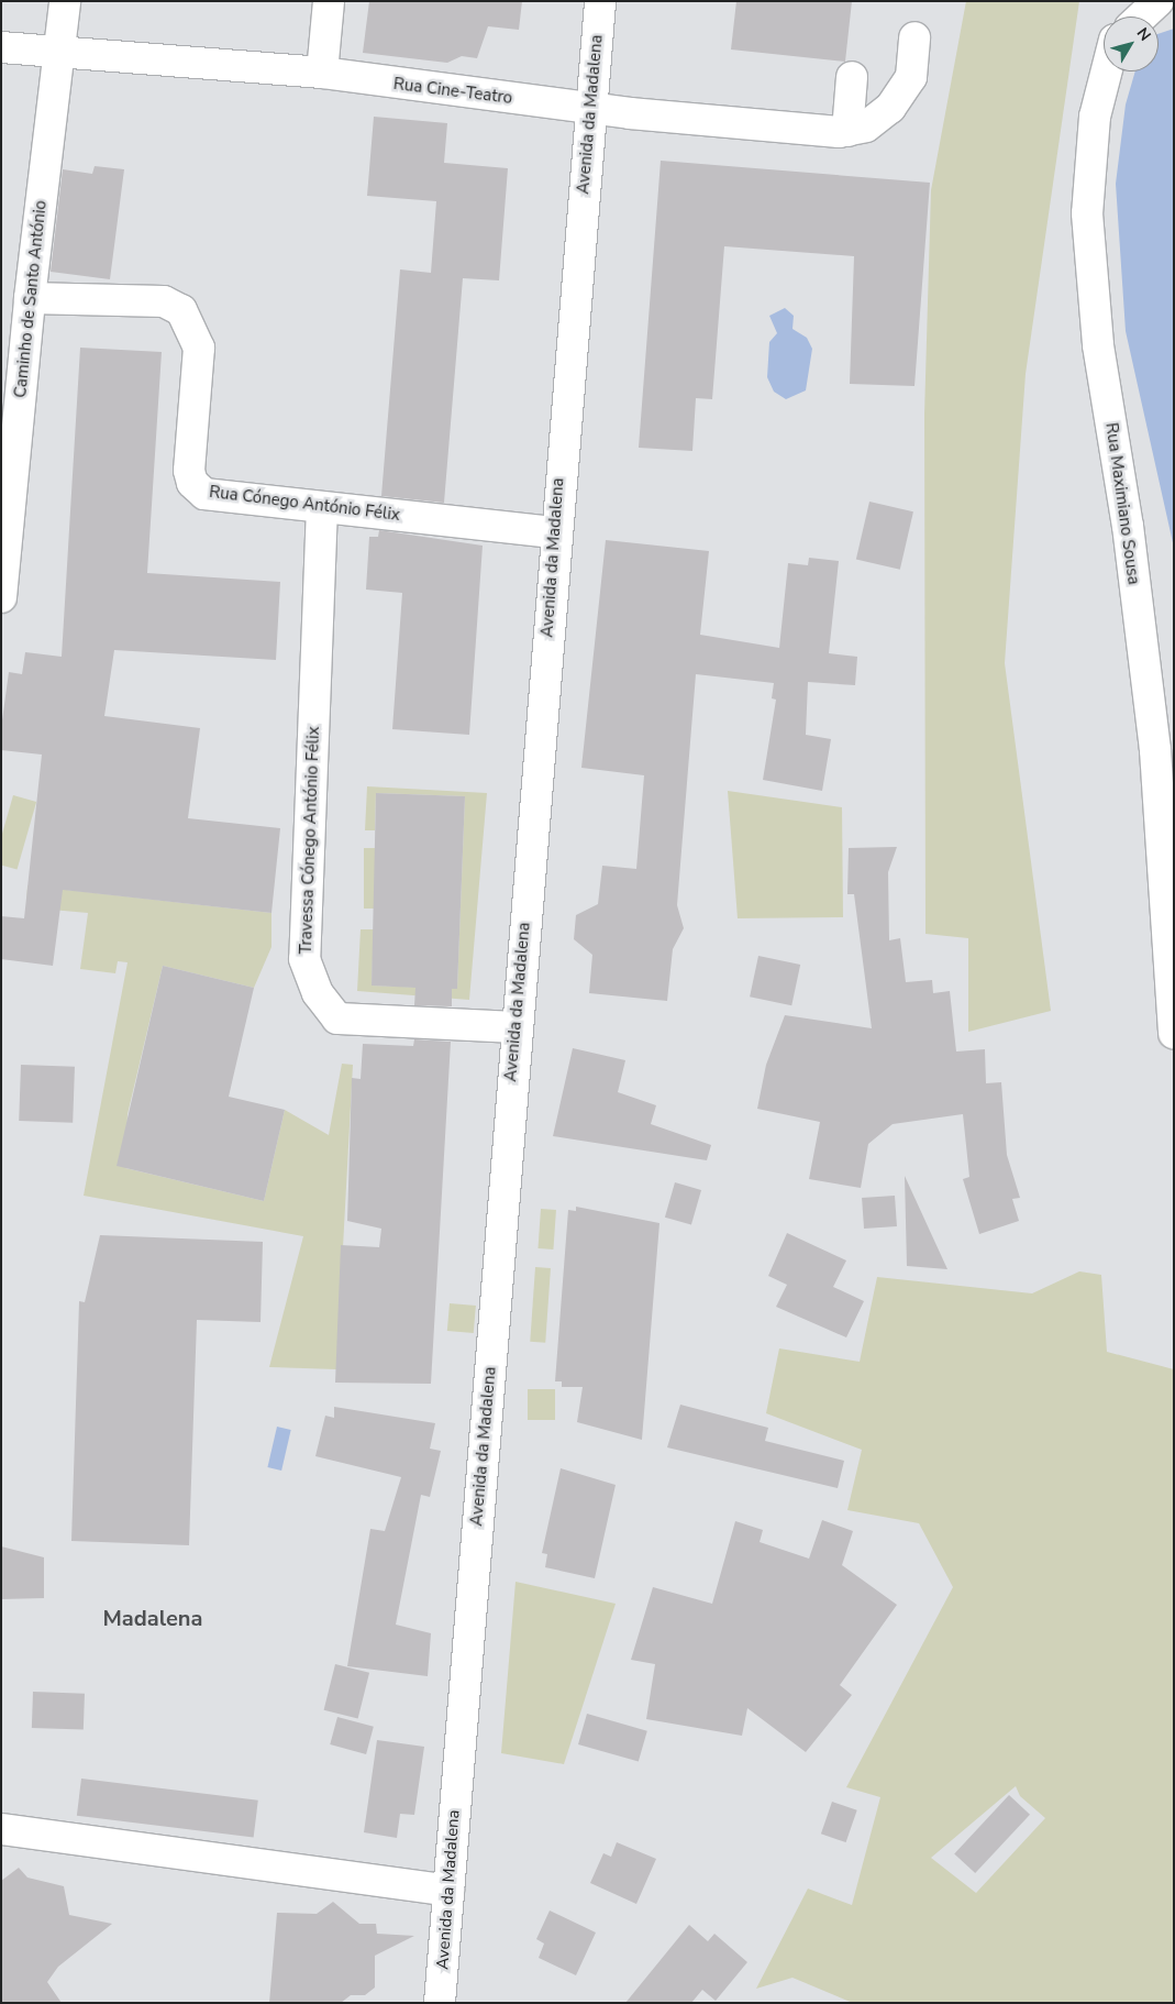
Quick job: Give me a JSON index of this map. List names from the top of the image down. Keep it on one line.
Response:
{"streets":{"street":["Rua Cine-Teatro","Avenida da Madalena","Caminho de Santo António","Rua Cónego António Félix","Rua Maximiano Sousa","Travessa Cónego António Félix"]},"crossings":[["Rua Cine-Teatro","Avenida da Madalena"],["Rua Cine-Teatro","Caminho de Santo António"],["Avenida da Madalena","Rua Cónego António Félix"],["Avenida da Madalena","Travessa Cónego António Félix"],["Caminho de Santo António","Rua Cónego António Félix"],["Rua Cónego António Félix","Travessa Cónego António Félix"]],"districts":["Madalena"],"north":"top right"}
